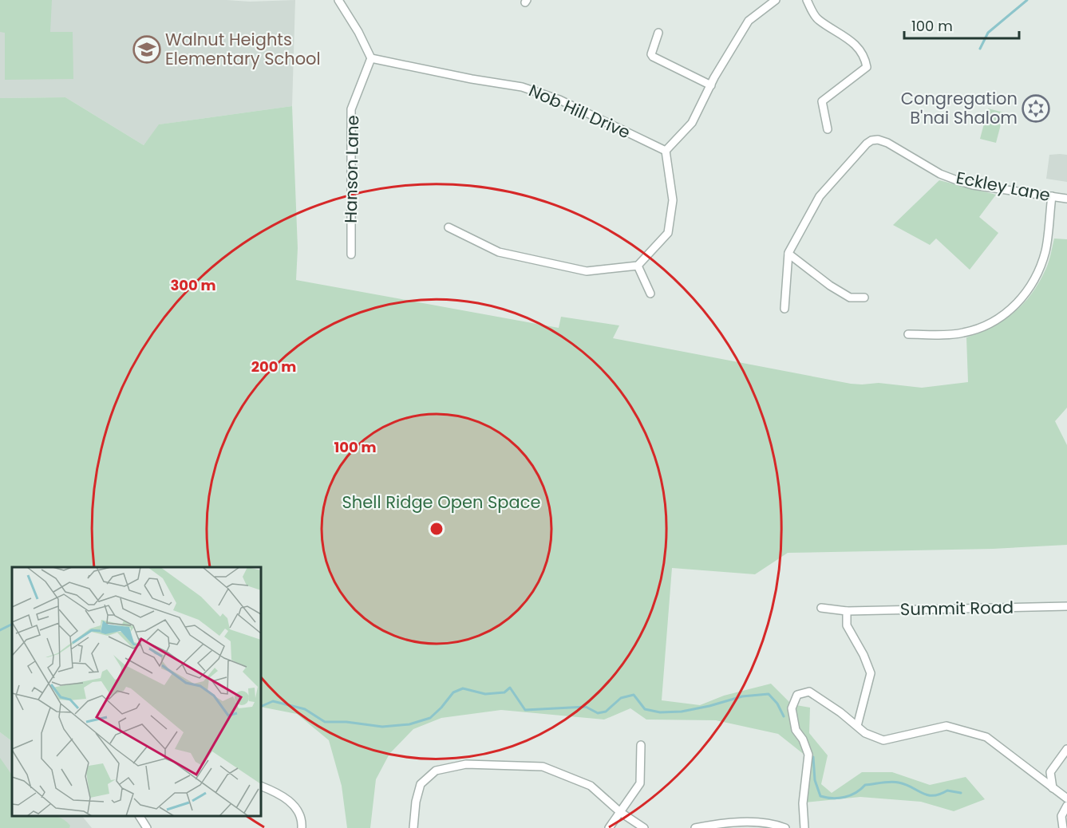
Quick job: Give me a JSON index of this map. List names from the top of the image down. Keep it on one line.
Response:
{"streets":{"street":["Nob Hill Drive","Hanson Lane","Eckley Lane","Summit Road"]},"crossings":[["Nob Hill Drive","Hanson Lane"]],"parks":["Shell Ridge Open Space"],"places":{"school or university":["Walnut Heights Elementary School"],"synagogue":["Congregation B'nai Shalom"]},"scale_bar":"100 m","rings":["300 m","200 m","100 m"]}
